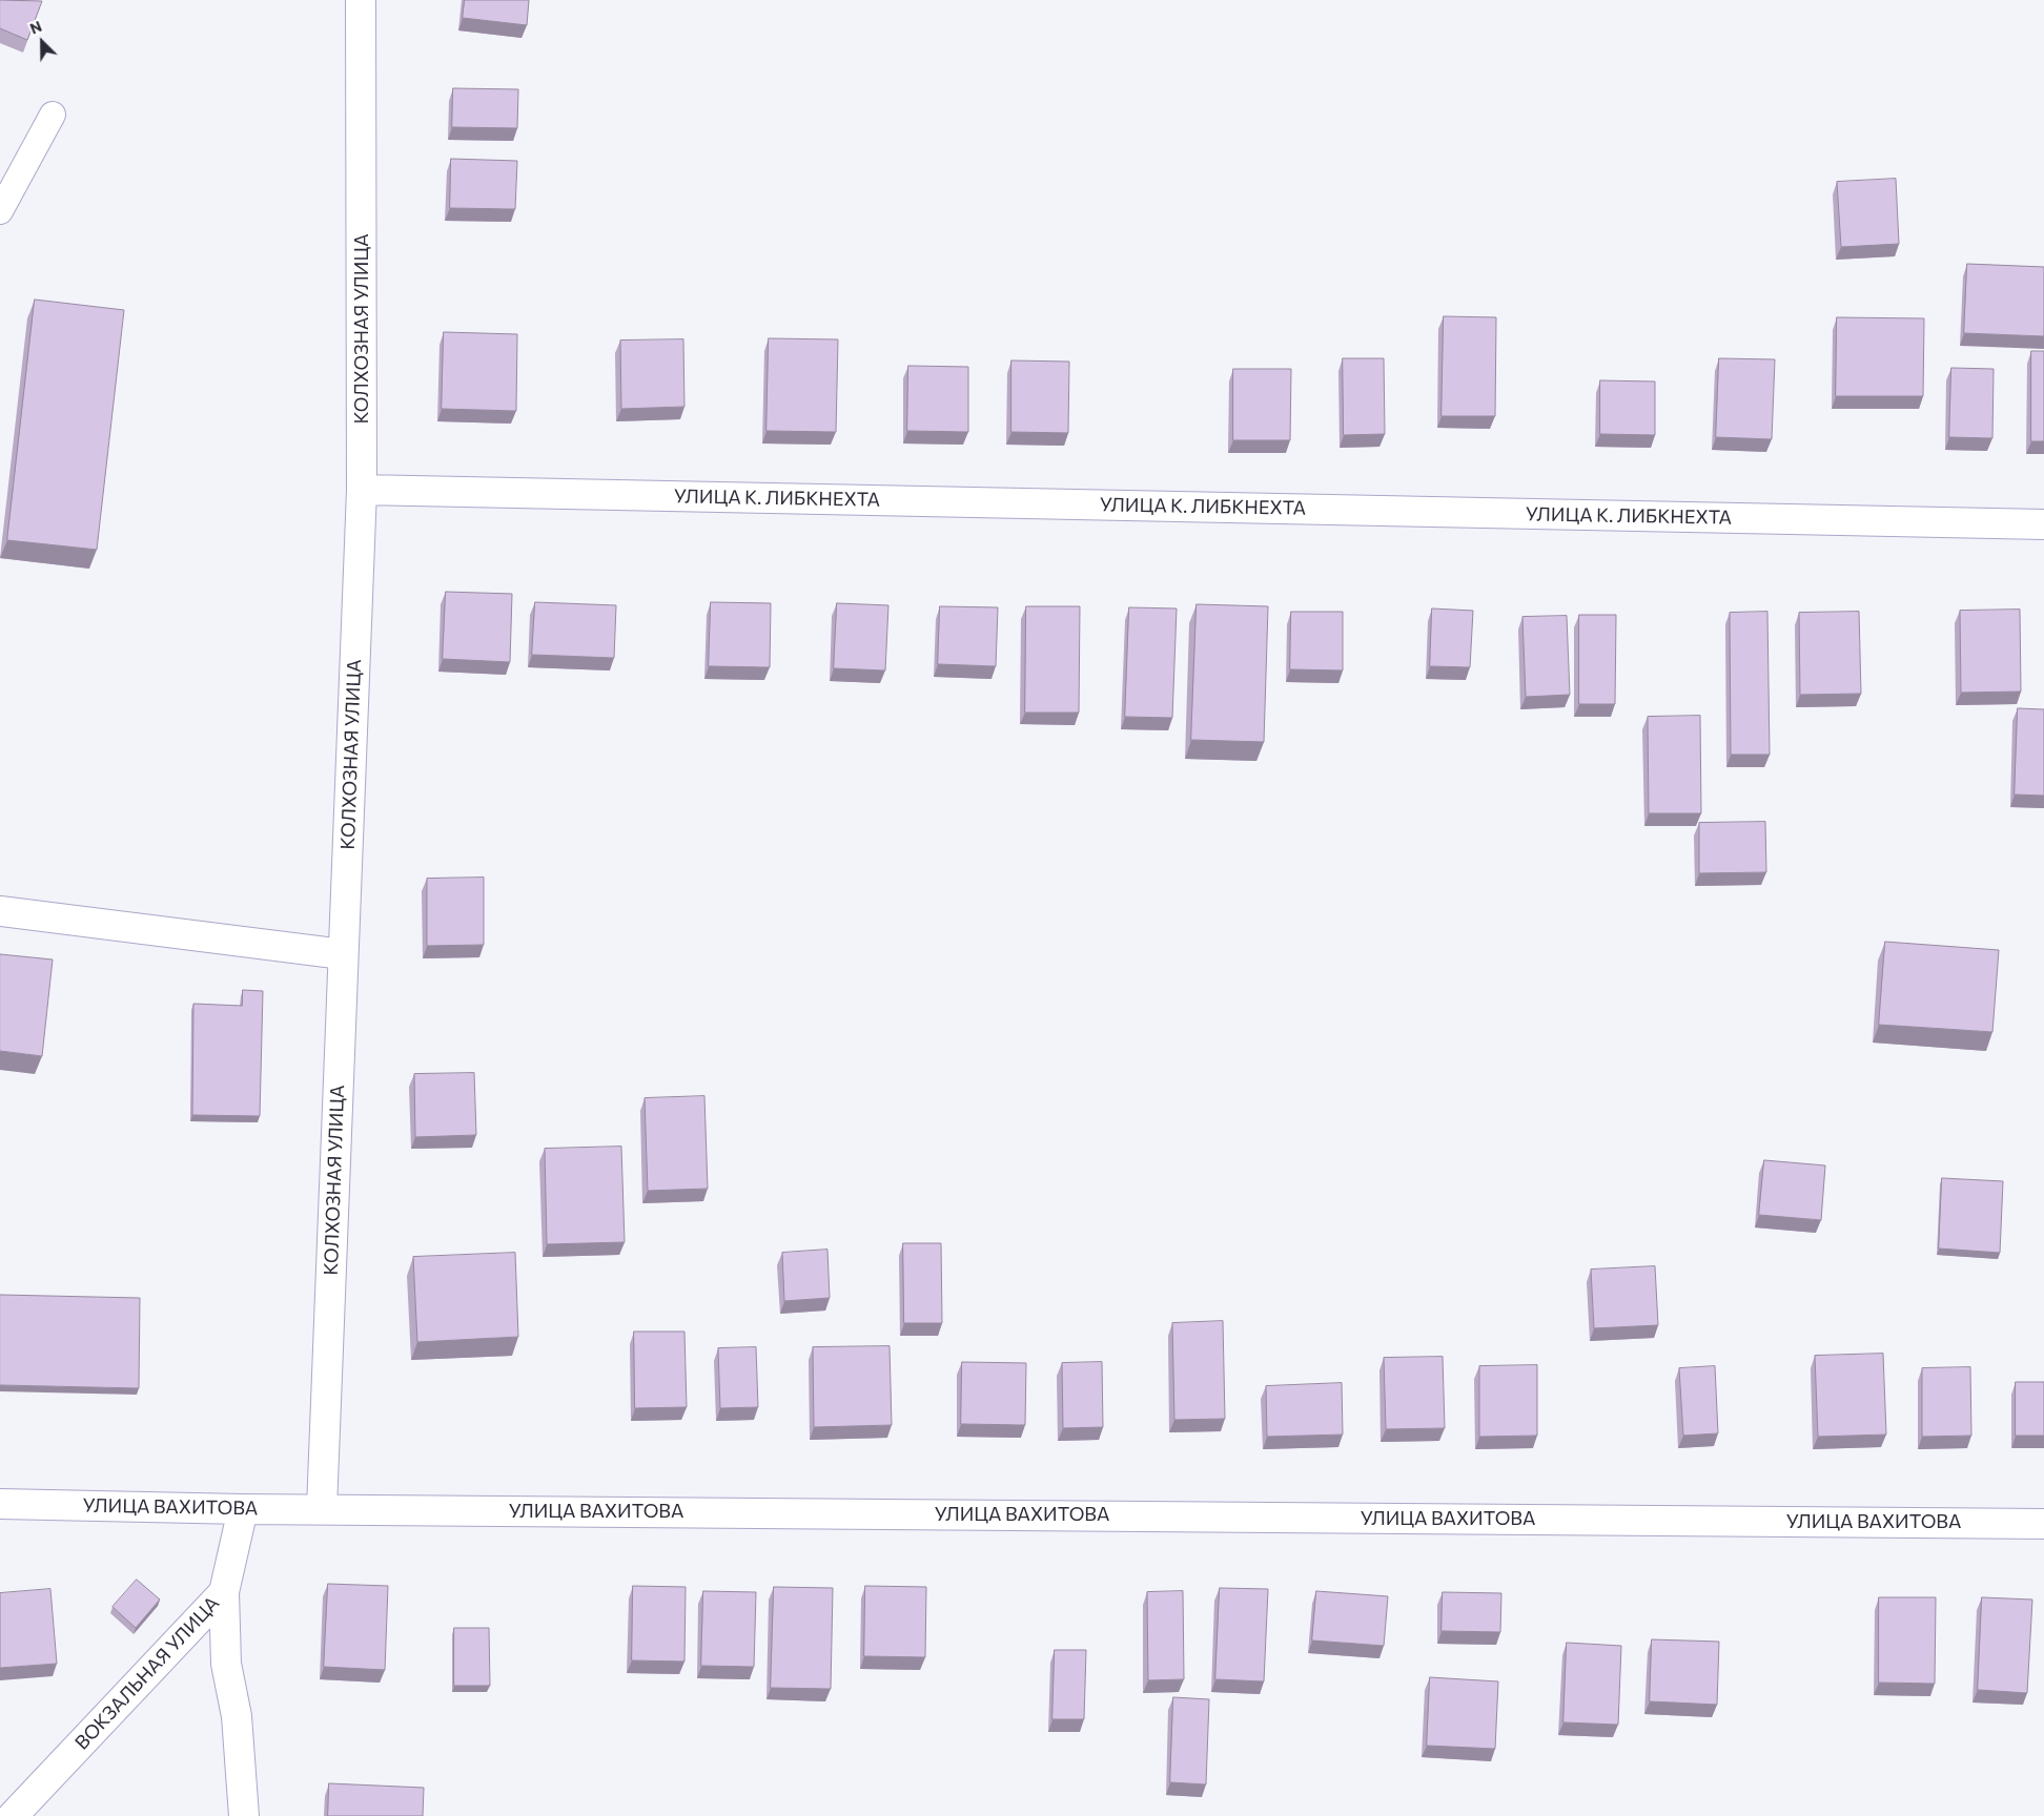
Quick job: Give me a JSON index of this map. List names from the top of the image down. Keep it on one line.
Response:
{"streets":{"street":["КОЛХОЗНАЯ УЛИЦА","УЛИЦА К. ЛИБКНЕХТА","УЛИЦА ВАХИТОВА","ВОКЗАЛЬНАЯ УЛИЦА"]},"crossings":[["КОЛХОЗНАЯ УЛИЦА","УЛИЦА К. ЛИБКНЕХТА"],["КОЛХОЗНАЯ УЛИЦА","УЛИЦА ВАХИТОВА"],["УЛИЦА ВАХИТОВА","ВОКЗАЛЬНАЯ УЛИЦА"]],"north":"top left"}
